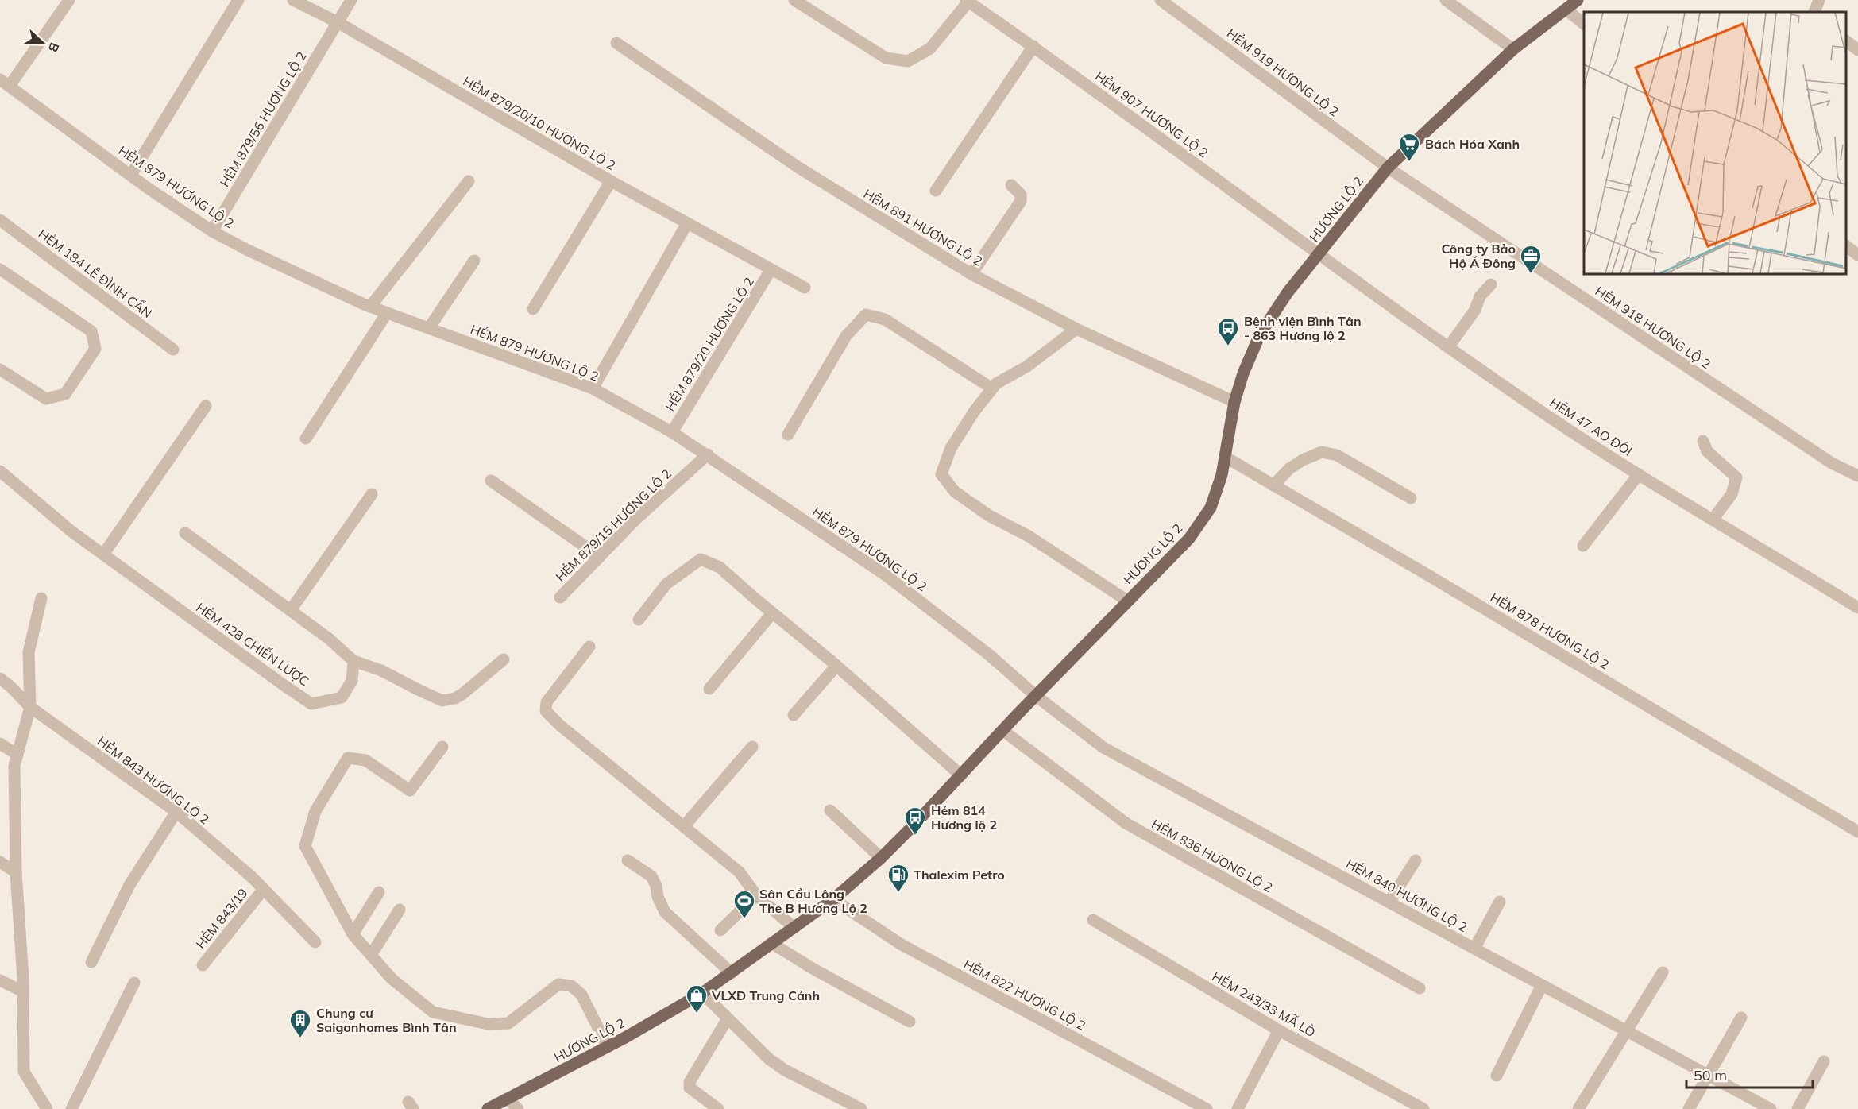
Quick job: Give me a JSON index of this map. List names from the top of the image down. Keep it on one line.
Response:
{"streets":{"main road":["HƯƠNG LỘ 2"],"street":["HẺM 919 HƯƠNG LỘ 2","HẺM 907 HƯƠNG LỘ 2","HẺM 879/56 HƯƠNG LỘ 2","HẺM 879/20/10 HƯƠNG LỘ 2","HẺM 879 HƯƠNG LỘ 2","HẺM 891 HƯƠNG LỘ 2","HẺM 184 LÊ ĐÌNH CẨN","HẺM 918 HƯƠNG LỘ 2","HẺM 879/20 HƯƠNG LỘ 2","HẺM 47 AO ĐÔI","HẺM 879/15 HƯƠNG LỘ 2","HẺM 878 HƯƠNG LỘ 2","HẺM 428 CHIẾN LƯỢC","HẺM 843 HƯƠNG LỘ 2","HẺM 836 HƯƠNG LỘ 2","HẺM 840 HƯƠNG LỘ 2","HẺM 843/19","HẺM 822 HƯƠNG LỘ 2","HẺM 243/33 MÃ LÒ"]},"crossings":[["HẺM 919 HƯƠNG LỘ 2","HƯƠNG LỘ 2"],["HẺM 919 HƯƠNG LỘ 2","HẺM 918 HƯƠNG LỘ 2"],["HẺM 907 HƯƠNG LỘ 2","HƯƠNG LỘ 2"],["HẺM 907 HƯƠNG LỘ 2","HẺM 47 AO ĐÔI"],["HẺM 879/56 HƯƠNG LỘ 2","HẺM 879/20/10 HƯƠNG LỘ 2"],["HẺM 879/56 HƯƠNG LỘ 2","HẺM 879 HƯƠNG LỘ 2"],["HẺM 879/20/10 HƯƠNG LỘ 2","HẺM 879/20 HƯƠNG LỘ 2"],["HẺM 879 HƯƠNG LỘ 2","HƯƠNG LỘ 2"],["HẺM 879 HƯƠNG LỘ 2","HẺM 879/20 HƯƠNG LỘ 2"],["HẺM 879 HƯƠNG LỘ 2","HẺM 879/15 HƯƠNG LỘ 2"],["HẺM 879 HƯƠNG LỘ 2","HẺM 840 HƯƠNG LỘ 2"],["HƯƠNG LỘ 2","HẺM 891 HƯƠNG LỘ 2"],["HƯƠNG LỘ 2","HẺM 918 HƯƠNG LỘ 2"],["HƯƠNG LỘ 2","HẺM 47 AO ĐÔI"],["HƯƠNG LỘ 2","HẺM 878 HƯƠNG LỘ 2"],["HƯƠNG LỘ 2","HẺM 836 HƯƠNG LỘ 2"],["HƯƠNG LỘ 2","HẺM 840 HƯƠNG LỘ 2"],["HƯƠNG LỘ 2","HẺM 822 HƯƠNG LỘ 2"],["HẺM 843 HƯƠNG LỘ 2","HẺM 843/19"]],"places":{"supermarket":["Bách Hóa Xanh"],"office":["Công ty Bảo Hộ Á Đông"],"bus stop":["Bệnh viện Bình Tân - 863 Hương lộ 2","Hẻm 814 Hương lộ 2"],"fuel station":["Thalexim Petro"],"sports":["Sân Cầu Lông The B Hương Lộ 2"],"shop":["VLXD Trung Cảnh"],"building":["Chung cư Saigonhomes Bình Tân"]},"scale_bar":"50 m","north":"right"}
